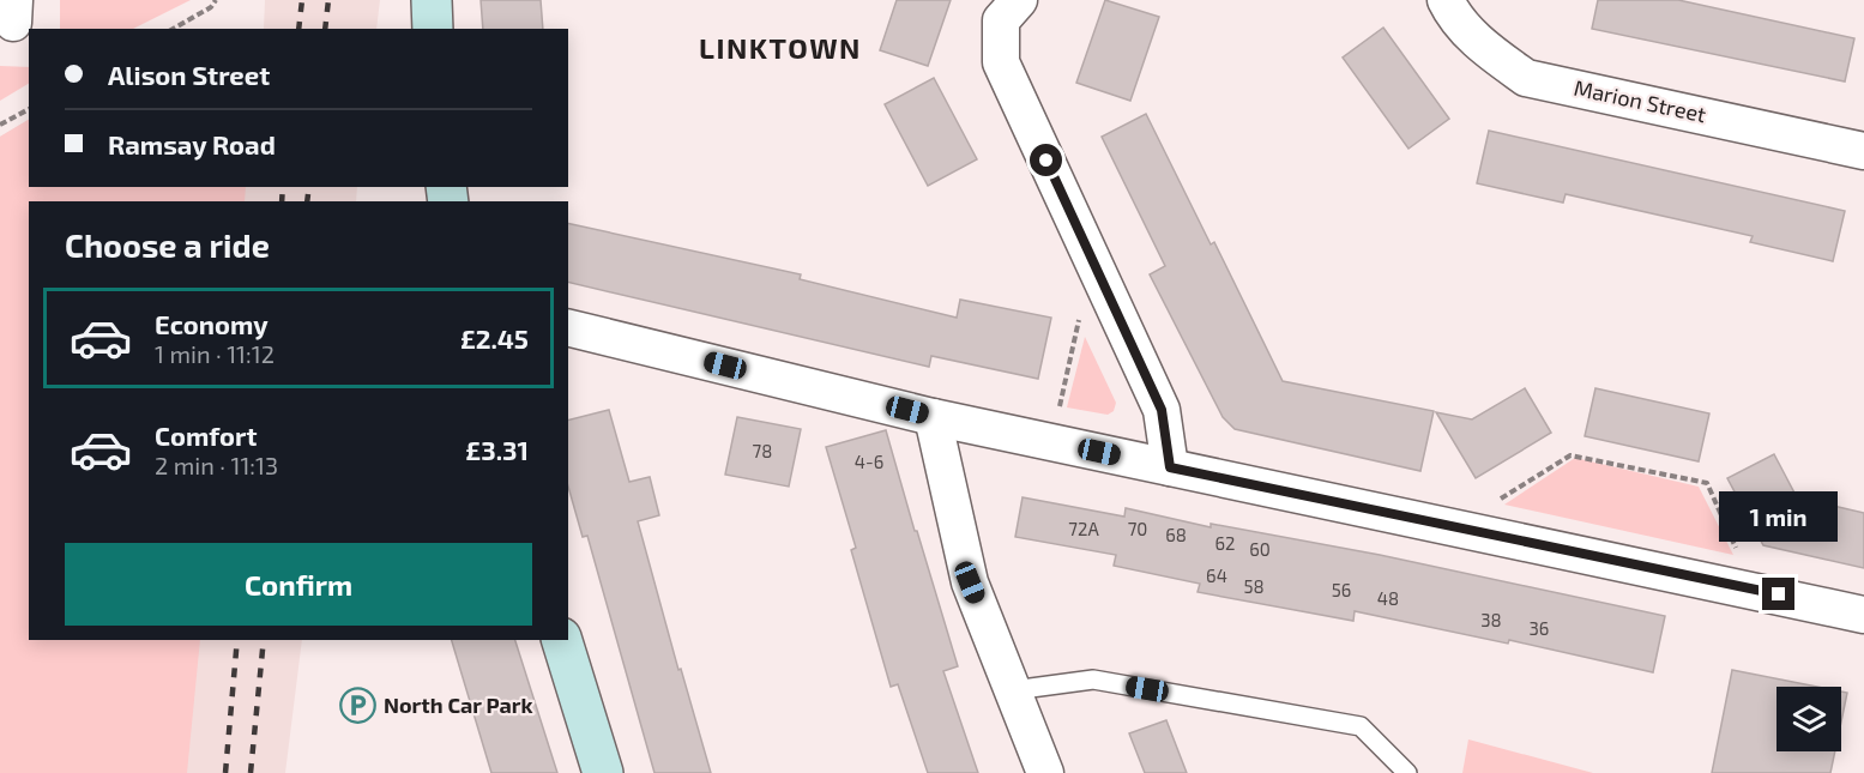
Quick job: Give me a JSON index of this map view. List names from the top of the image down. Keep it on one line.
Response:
{"streets":{"street":["Marion Street"]},"districts":["LINKTOWN"],"places":{"parking":["North Car Park"]},"house_numbers":["78","4-6","72A","70","68","62","60","64","58","56","48","38","36"],"page":{"banner":["Alison Street","Ramsay Road"],"heading":"Choose a ride","list":[{"name":"Economy","note":"1 min · 11:12","value":"£2.45"},{"name":"Comfort","note":"2 min · 11:13","value":"£3.31"}],"bubble":"1 min","buttons":"Confirm"}}
